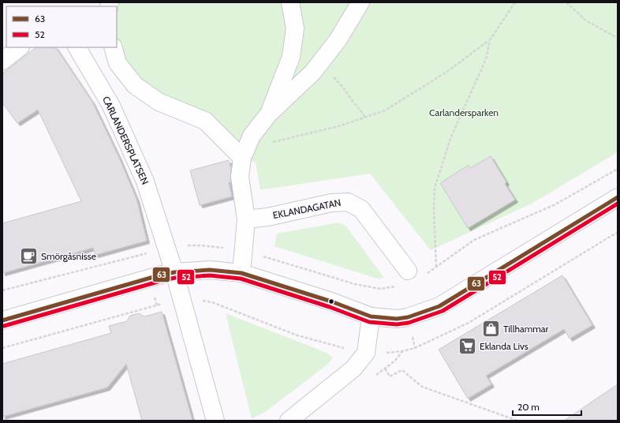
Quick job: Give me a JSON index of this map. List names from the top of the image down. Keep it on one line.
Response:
{"streets":{"street":["CARLANDERSPLATSEN","EKLANDAGATAN"]},"parks":["Carlandersparken"],"places":{"cafe":["Smörgåsnisse"],"shop":["Tillhammar"],"supermarket":["Eklanda Livs"]},"lines":["transit line 63","transit line 52"],"legend":["63","52"],"scale_bar":"20 m"}
